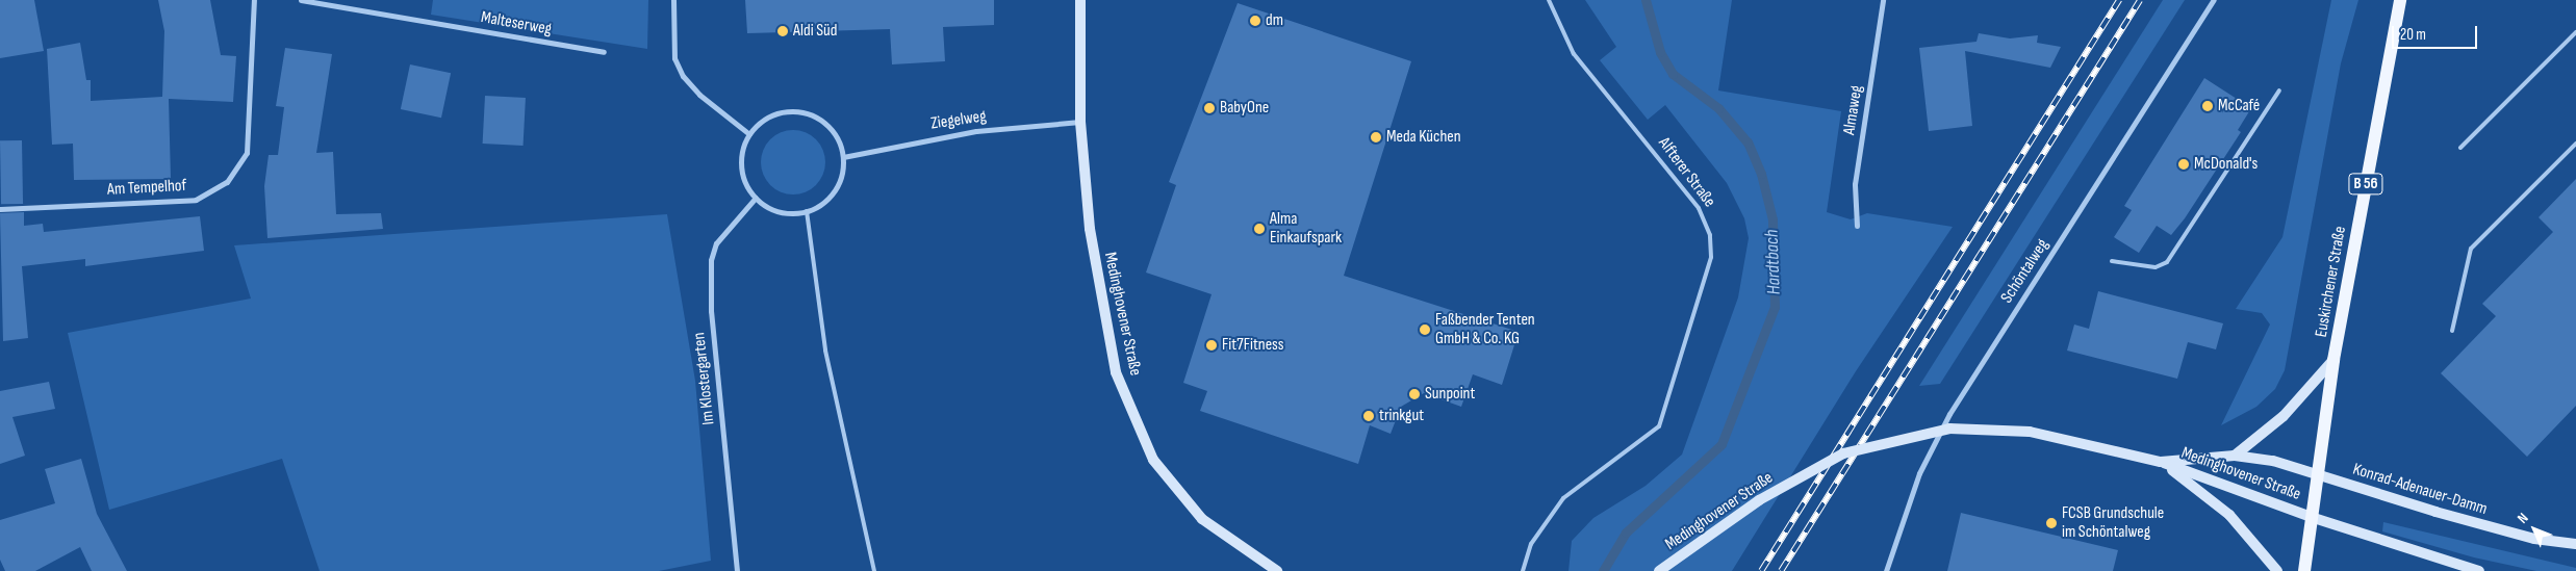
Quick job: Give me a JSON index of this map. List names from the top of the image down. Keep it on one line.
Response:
{"streets":{"main road":["B 56","Euskirchener Straße","Medinghovener Straße","Konrad-Adenauer-Damm"],"street":["Malteserweg","Almaweg","Ziegelweg","Am Tempelhof","Schöntalweg","Im Klostergarten"],"lane":["Alfterer Straße"]},"crossings":[["Ziegelweg","Medinghovener Straße"],["Ziegelweg","Im Klostergarten"],["Euskirchener Straße","Medinghovener Straße"],["Euskirchener Straße","Konrad-Adenauer-Damm"],["Medinghovener Straße","Konrad-Adenauer-Damm"]],"water":["Hardtbach"],"places":["dm","Aldi Süd","McCafé","BabyOne","Meda Küchen","McDonald's","Alma Einkaufspark","Faßbender Tenten GmbH & Co. KG","Fit7Fitness","Sunpoint","trinkgut","FCSB Grundschule im Schöntalweg"],"scale_bar":"20 m","north":"top left"}
